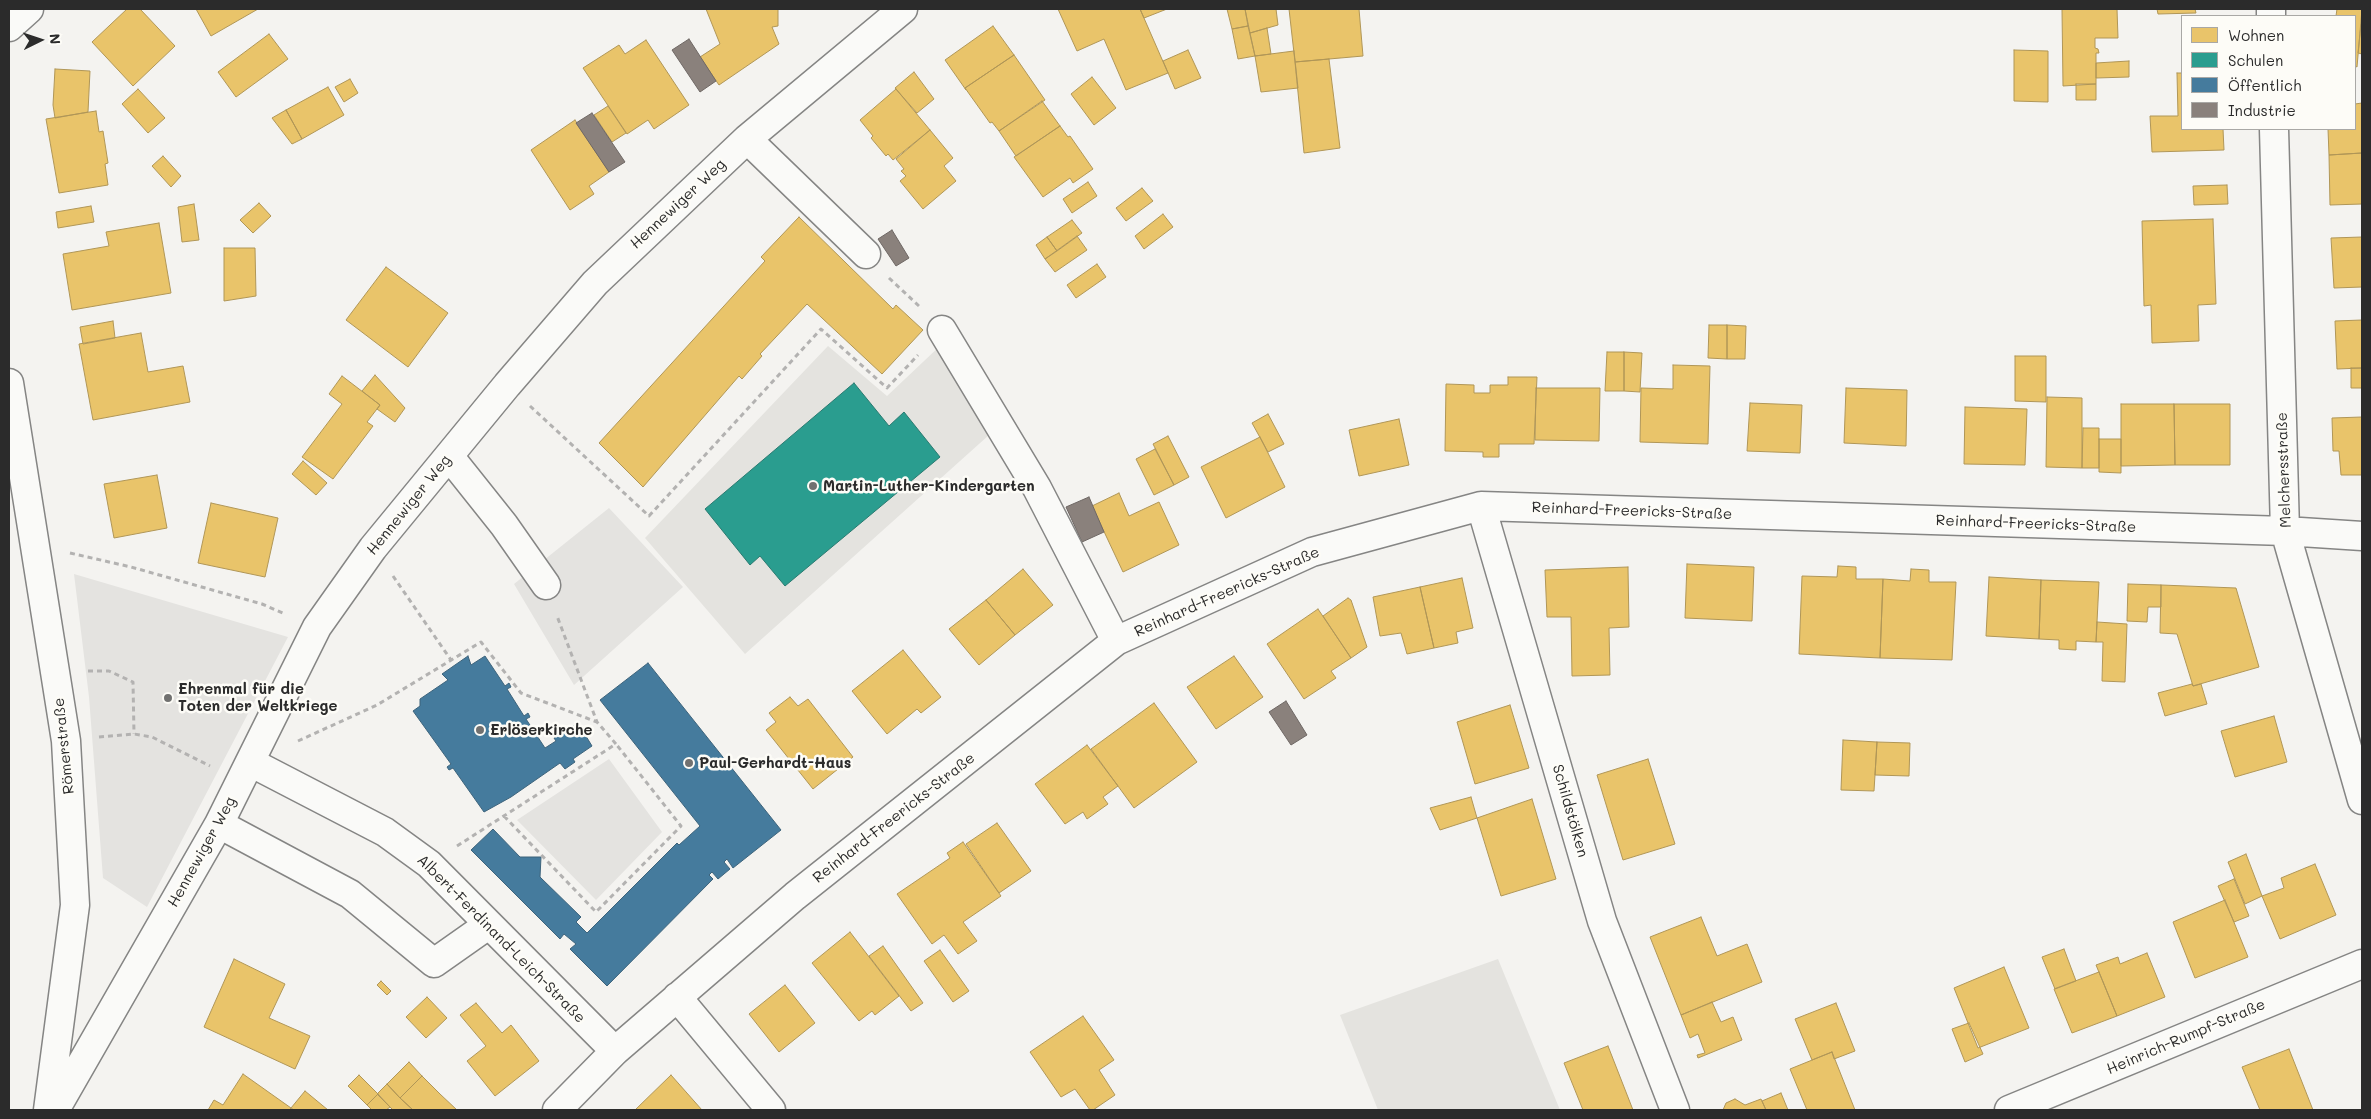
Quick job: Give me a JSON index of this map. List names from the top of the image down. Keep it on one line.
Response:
{"streets":{"street":["Hennewiger Weg","Melchersstraße","Reinhard-Freericks-Straße","Römerstraße","Schildstölken","Albert-Ferdinand-Leich-Straße","Heinrich-Rumpf-Straße"]},"crossings":[["Hennewiger Weg","Albert-Ferdinand-Leich-Straße"],["Melchersstraße","Reinhard-Freericks-Straße"],["Reinhard-Freericks-Straße","Schildstölken"],["Reinhard-Freericks-Straße","Albert-Ferdinand-Leich-Straße"]],"places":["Martin-Luther-Kindergarten","Ehrenmal für die Toten der Weltkriege","Erlöserkirche","Paul-Gerhardt-Haus"],"legend":["Wohnen","Schulen","Öffentlich","Industrie"],"north":"right"}
